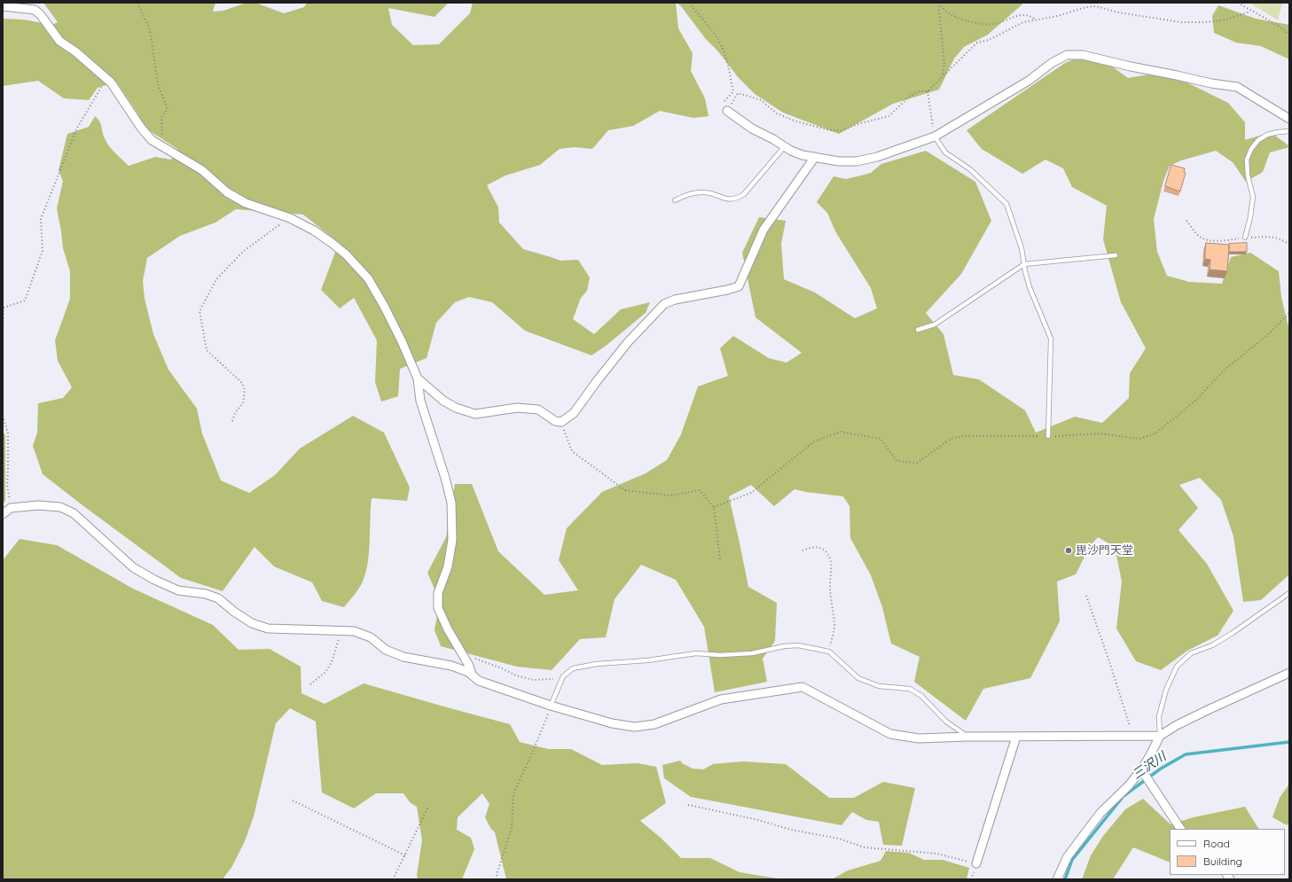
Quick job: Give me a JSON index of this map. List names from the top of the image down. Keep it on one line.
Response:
{"water":["三沢川"],"places":["毘沙門天堂"],"legend":["Road","Building"]}
